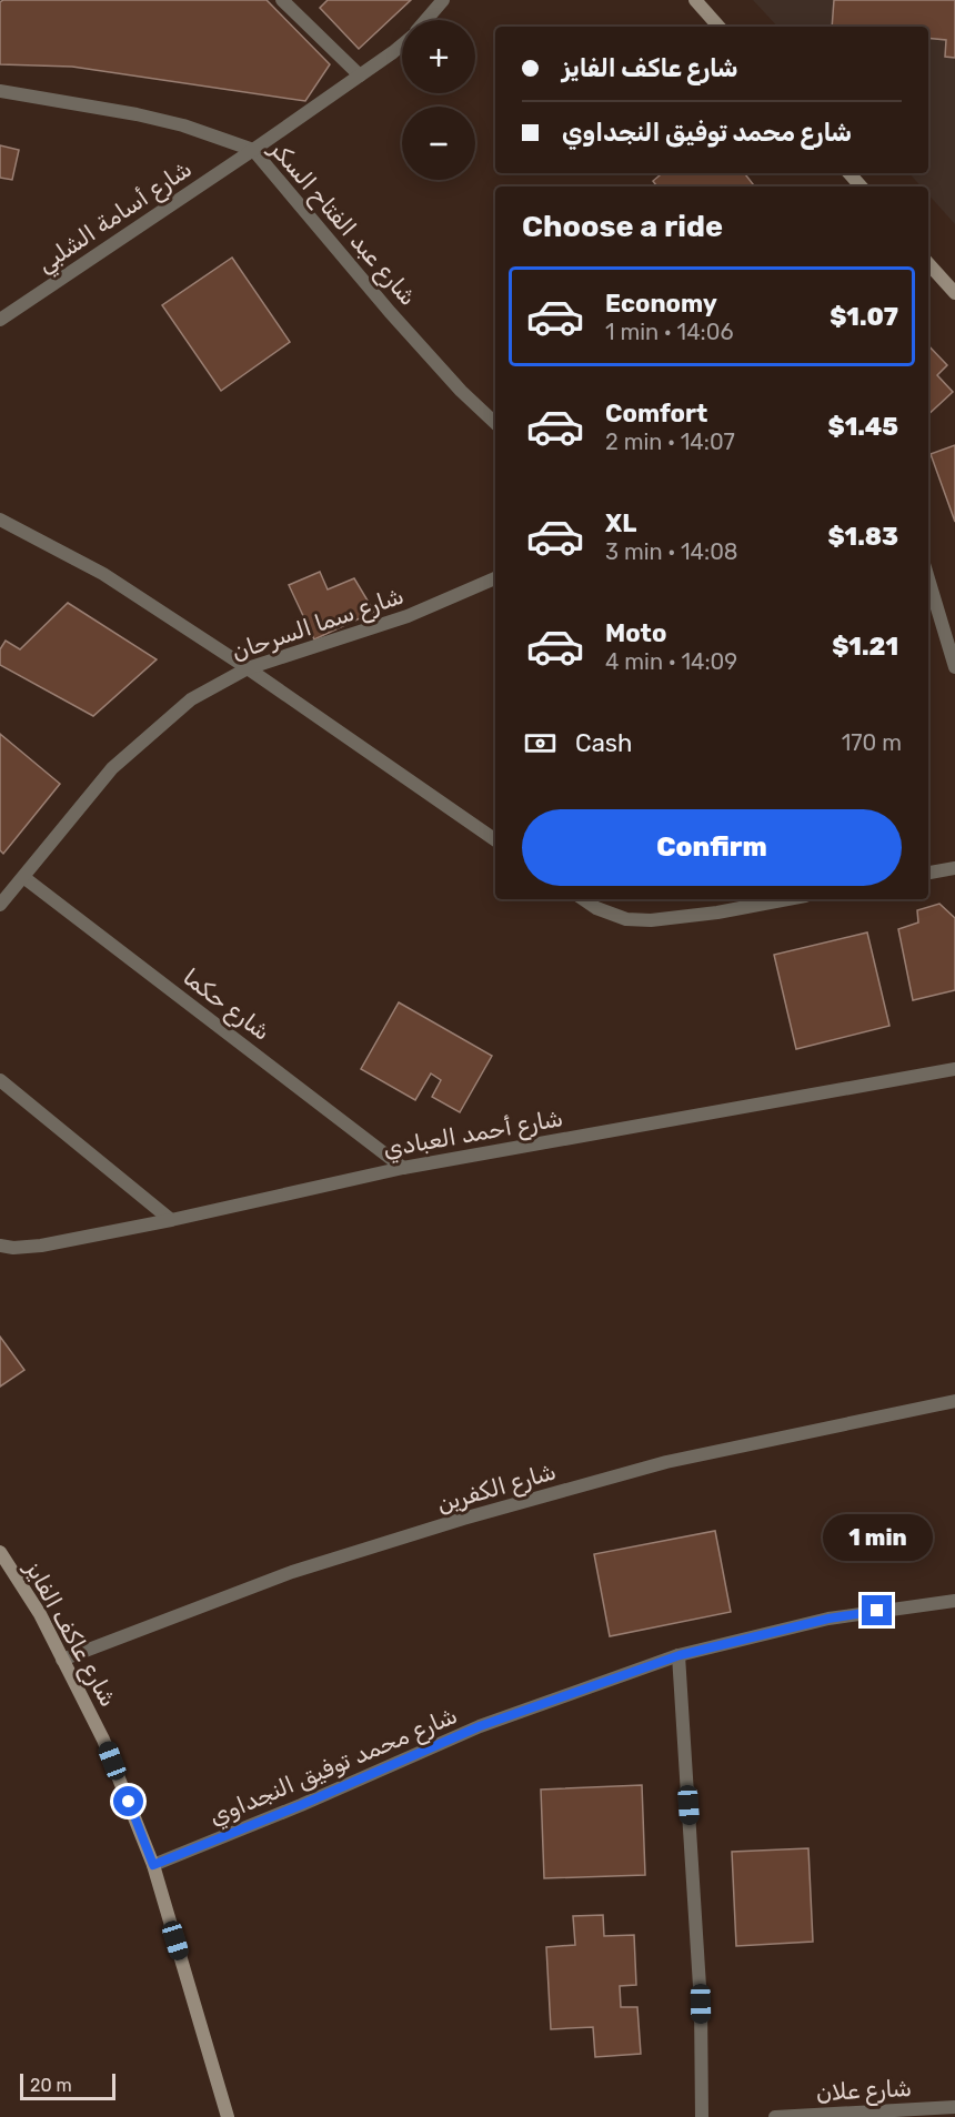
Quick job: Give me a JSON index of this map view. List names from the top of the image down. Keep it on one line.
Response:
{"streets":{"main road":["شارع عاكف الفايز"],"street":["شارع أسامة الشلبي","شارع عبد الفتاح السكر","شارع سما السرحان","شارع حكما","شارع أحمد العبادي","شارع الكفرين","شارع محمد توفيق النجداوي","شارع علان"]},"crossings":[["شارع أسامة الشلبي","شارع عبد الفتاح السكر"],["شارع سما السرحان","شارع حكما"],["شارع حكما","شارع أحمد العبادي"],["شارع الكفرين","شارع عاكف الفايز"],["شارع عاكف الفايز","شارع محمد توفيق النجداوي"]],"scale_bar":"20 m","page":{"map_buttons":["+","−"],"banner":["شارع عاكف الفايز","شارع محمد توفيق النجداوي"],"heading":"Choose a ride","list":[{"name":"Economy","note":"1 min · 14:06","value":"$1.07"},{"name":"Comfort","note":"2 min · 14:07","value":"$1.45"},{"name":"XL","note":"3 min · 14:08","value":"$1.83"},{"name":"Moto","note":"4 min · 14:09","value":"$1.21"}],"pay":["Cash","170 m"],"buttons":"Confirm","bubble":"1 min","scale":"20 m"}}
